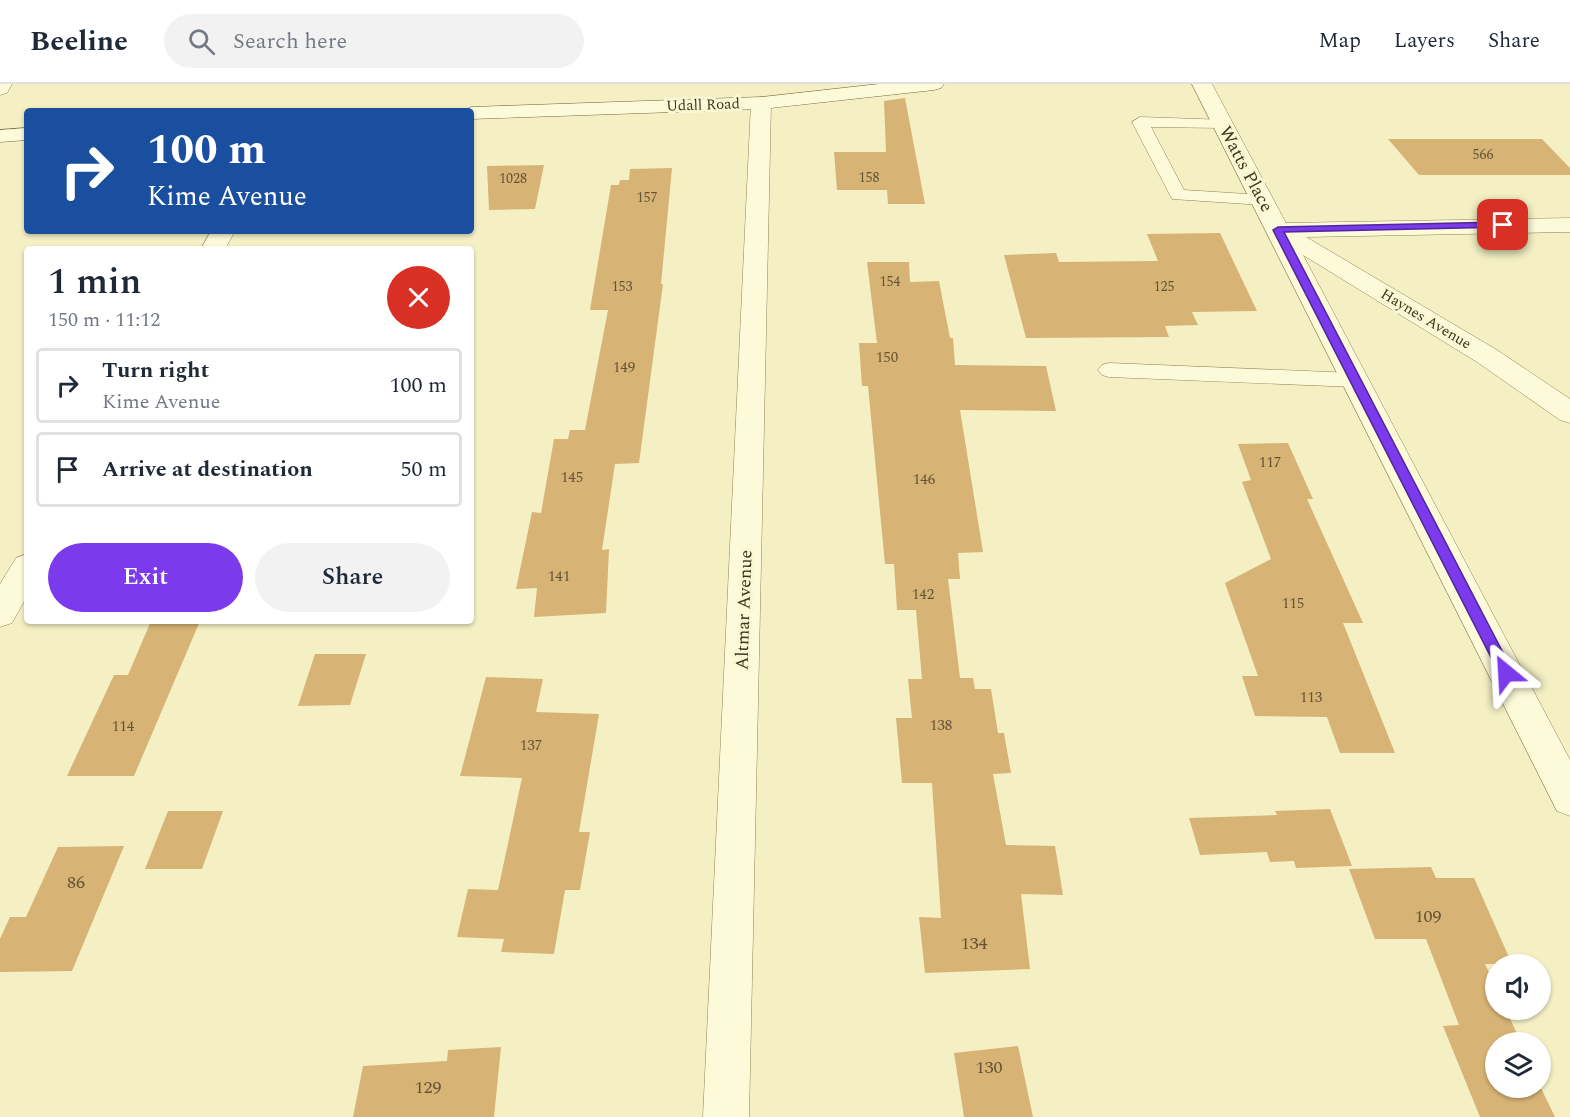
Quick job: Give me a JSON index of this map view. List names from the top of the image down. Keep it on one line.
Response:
{"streets":{"street":["Udall Road","Watts Place","Haynes Avenue","Altmar Avenue"]},"crossings":[["Udall Road","Altmar Avenue"],["Watts Place","Haynes Avenue"]],"house_numbers":["566","158","1028","157","154","153","125","150","149","117","145","146","141","142","115","113","138","114","137","86","109","134","130","129"],"page":{"header":"Beeline","search":"Search here","nav":["Map","Layers","Share"],"turn":["100 m","Kime Avenue"],"heading":["1 min","150 m · 11:12"],"list":[{"name":"Turn right","note":"Kime Avenue","value":"100 m"},{"name":"Arrive at destination","value":"50 m"}],"buttons":["Exit","Share"]}}
